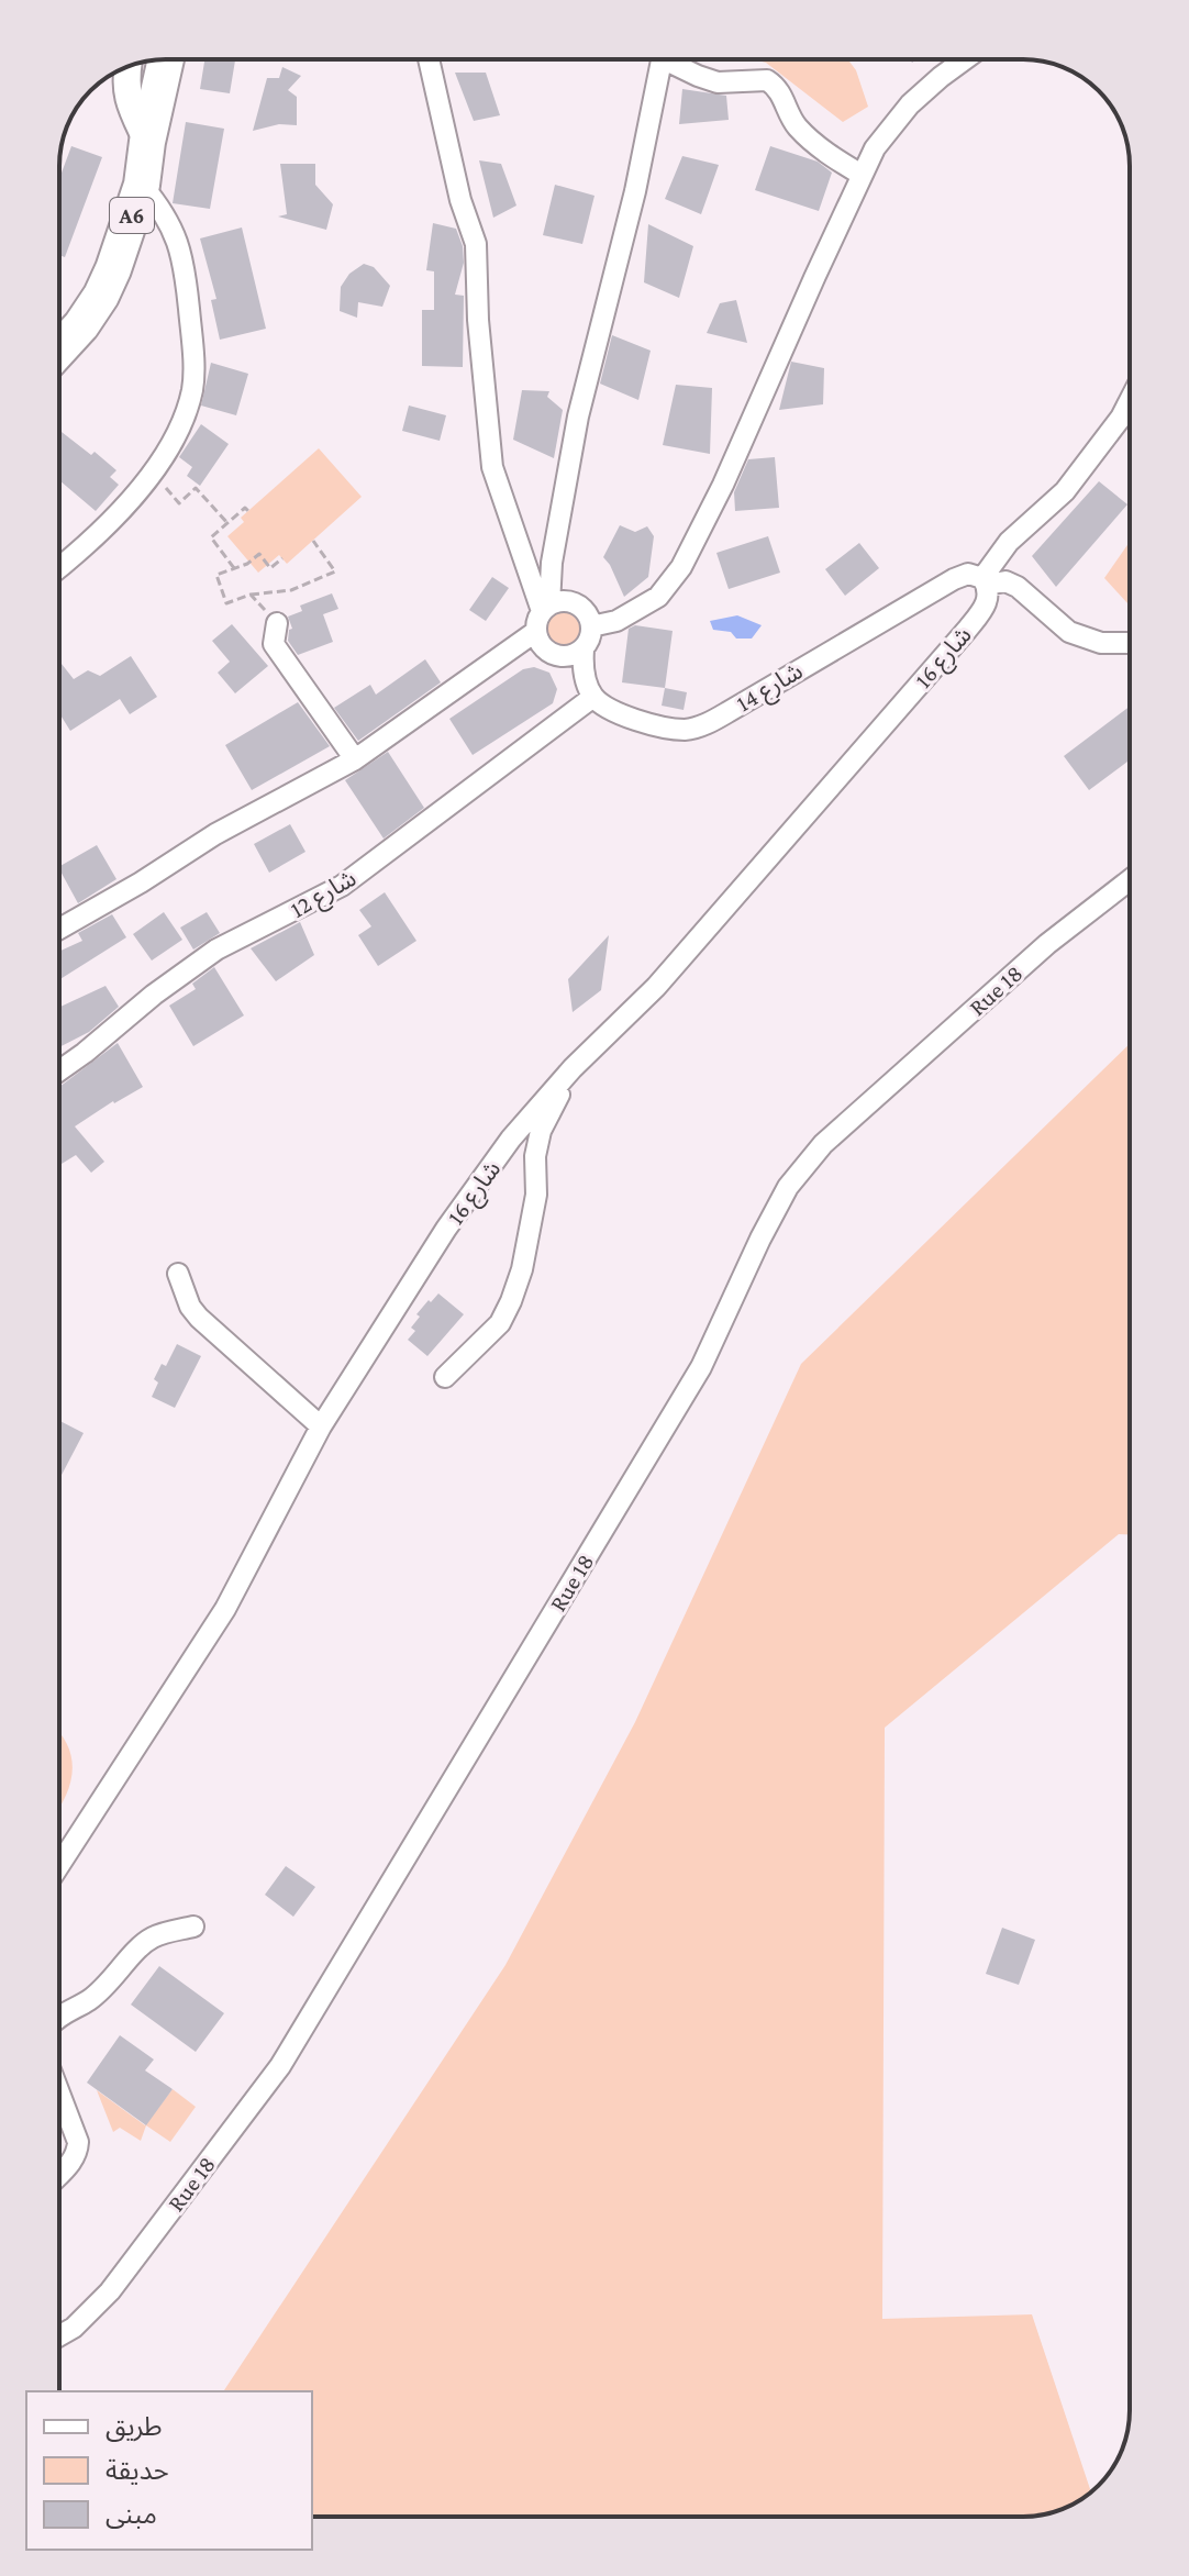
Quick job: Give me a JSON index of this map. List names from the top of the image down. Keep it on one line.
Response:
{"streets":{"highway":["A6"],"street":["شارع 16","شارع 14","شارع 12","Rue 18"]},"crossings":[["شارع 16","شارع 14"],["شارع 14","شارع 12"]],"legend":["طريق","حديقة","مبنى"]}
